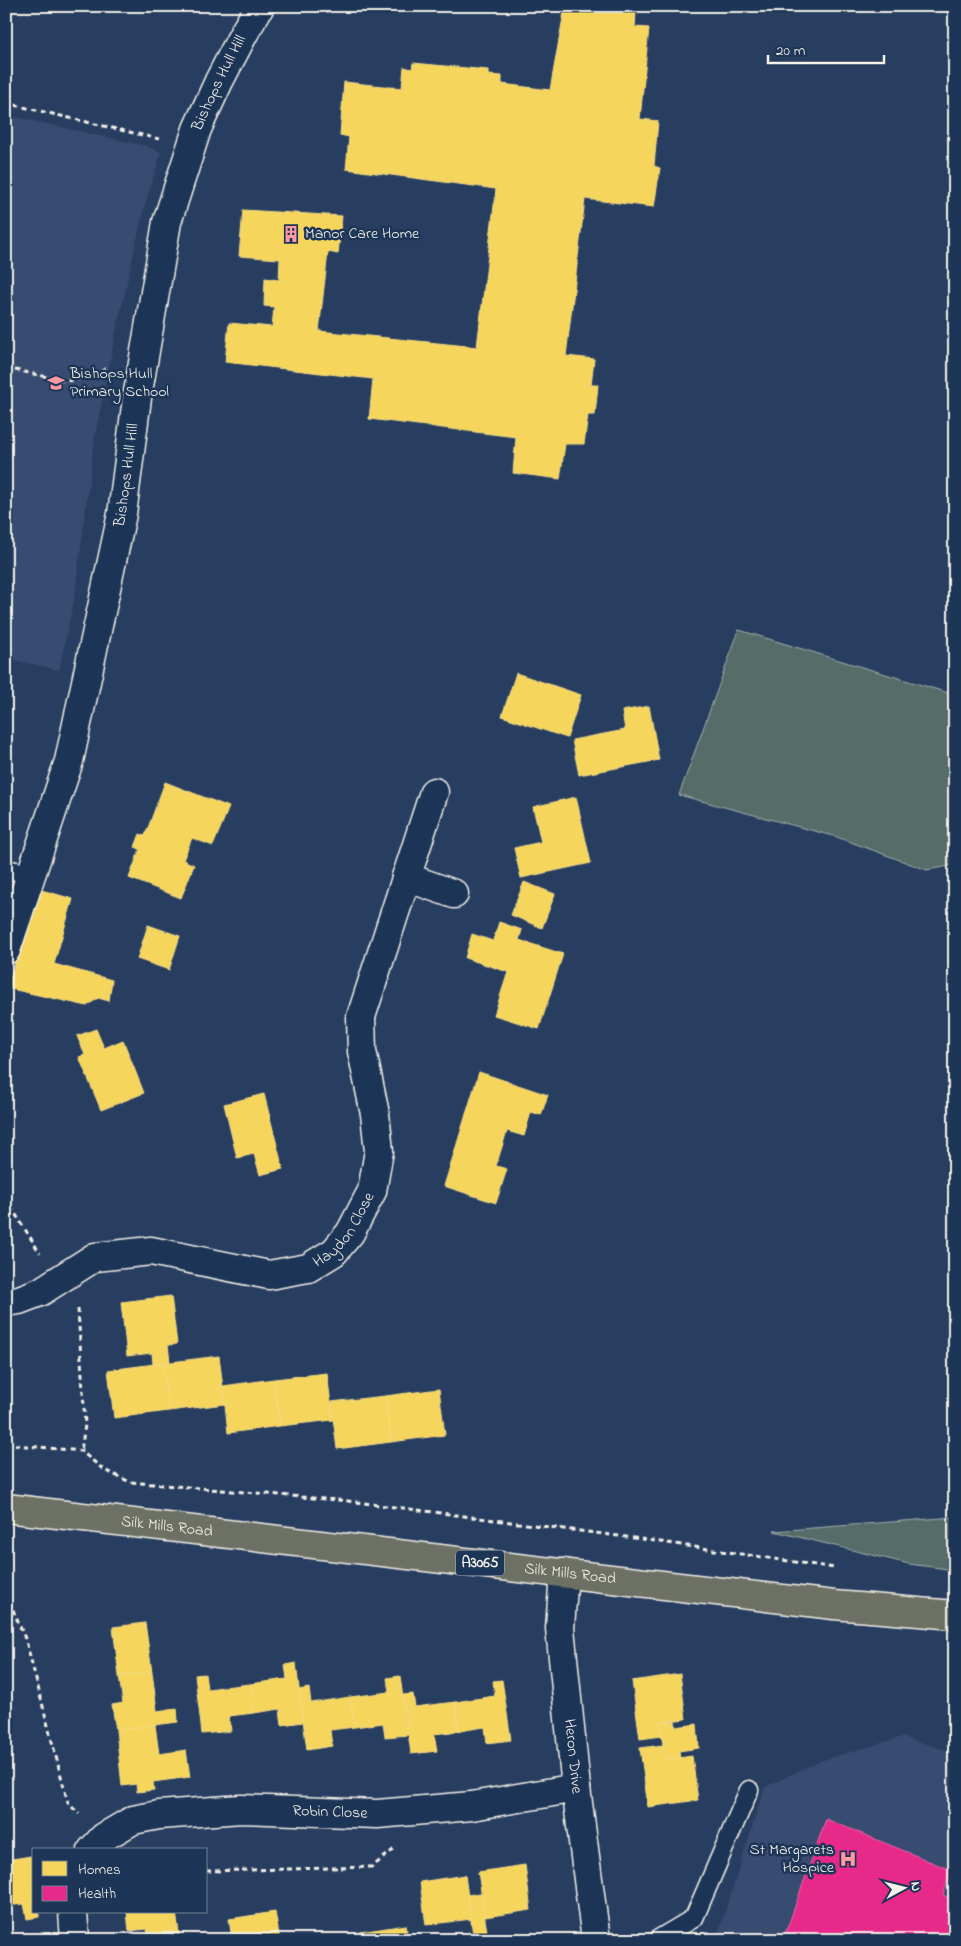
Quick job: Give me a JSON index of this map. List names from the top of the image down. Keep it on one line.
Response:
{"streets":{"main road":["Silk Mills Road","A3065"],"street":["Bishops Hull Hill","Haydon Close","Heron Drive","Robin Close"]},"crossings":[["Silk Mills Road","Heron Drive"],["Heron Drive","Robin Close"]],"places":{"building":["Manor Care Home"],"school or university":["Bishops Hull Primary School"],"hospital":["St Margarets Hospice"]},"legend":["Homes","Health"],"scale_bar":"20 m","north":"right"}
